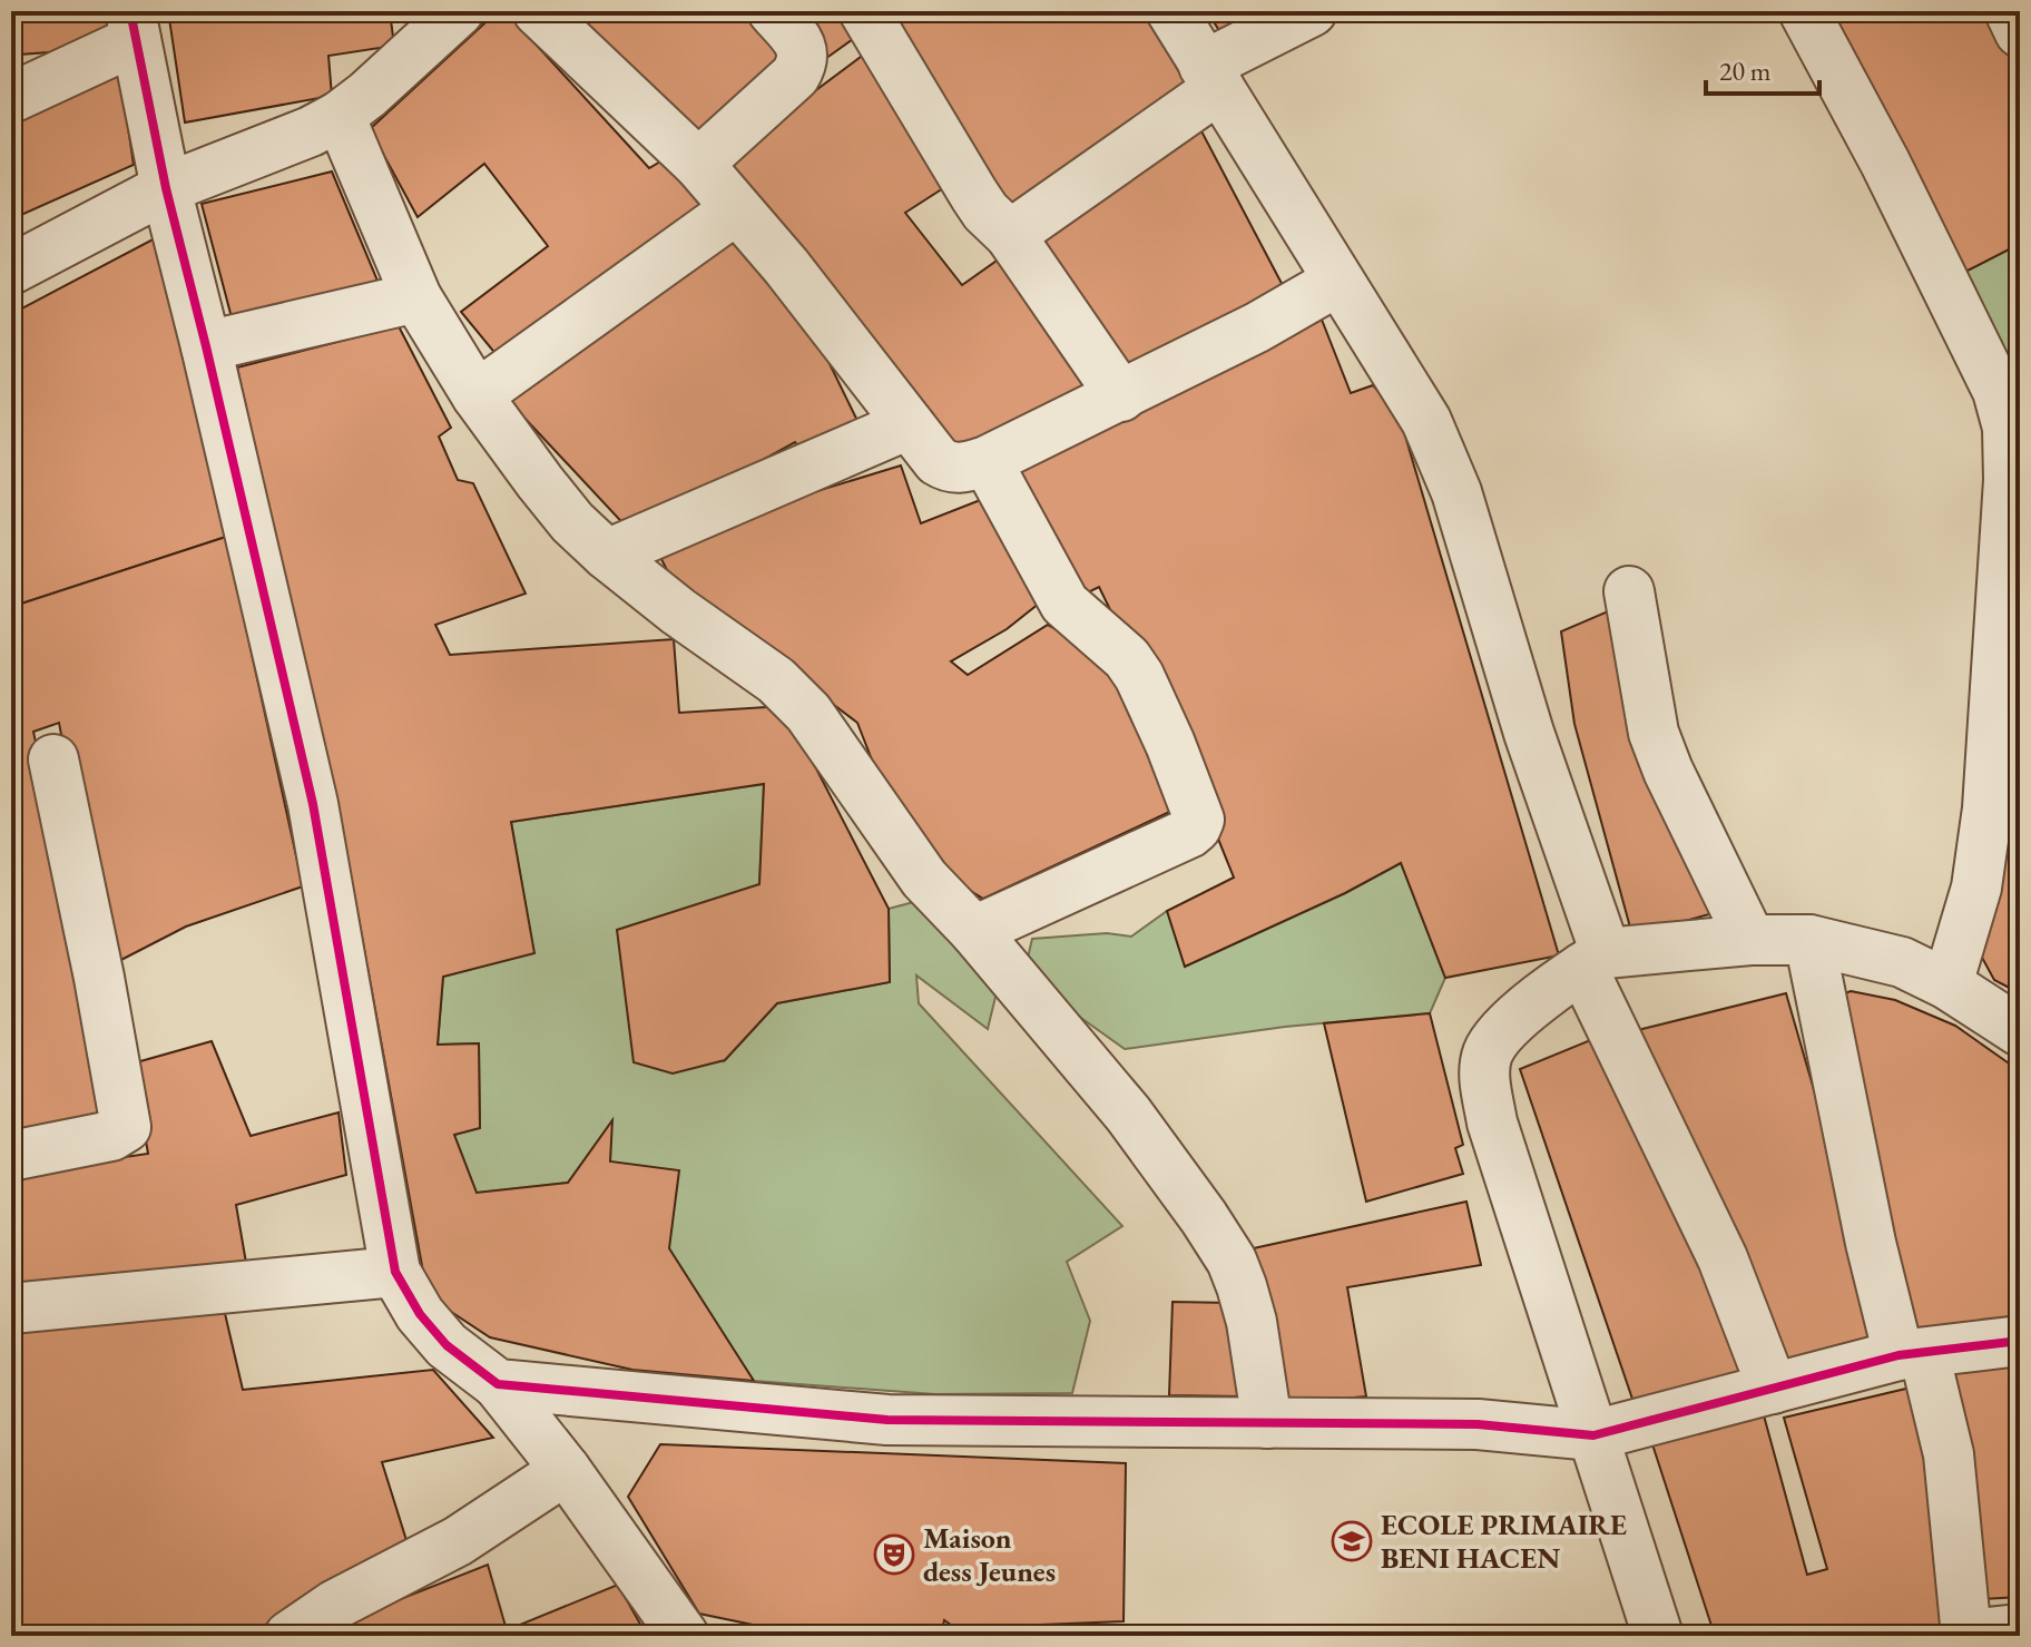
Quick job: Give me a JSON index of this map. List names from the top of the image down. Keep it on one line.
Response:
{"places":{"school or university":["ECOLE PRIMAIRE BENI HACEN"],"theatre":["Maison dess Jeunes"]},"scale_bar":"20 m"}
